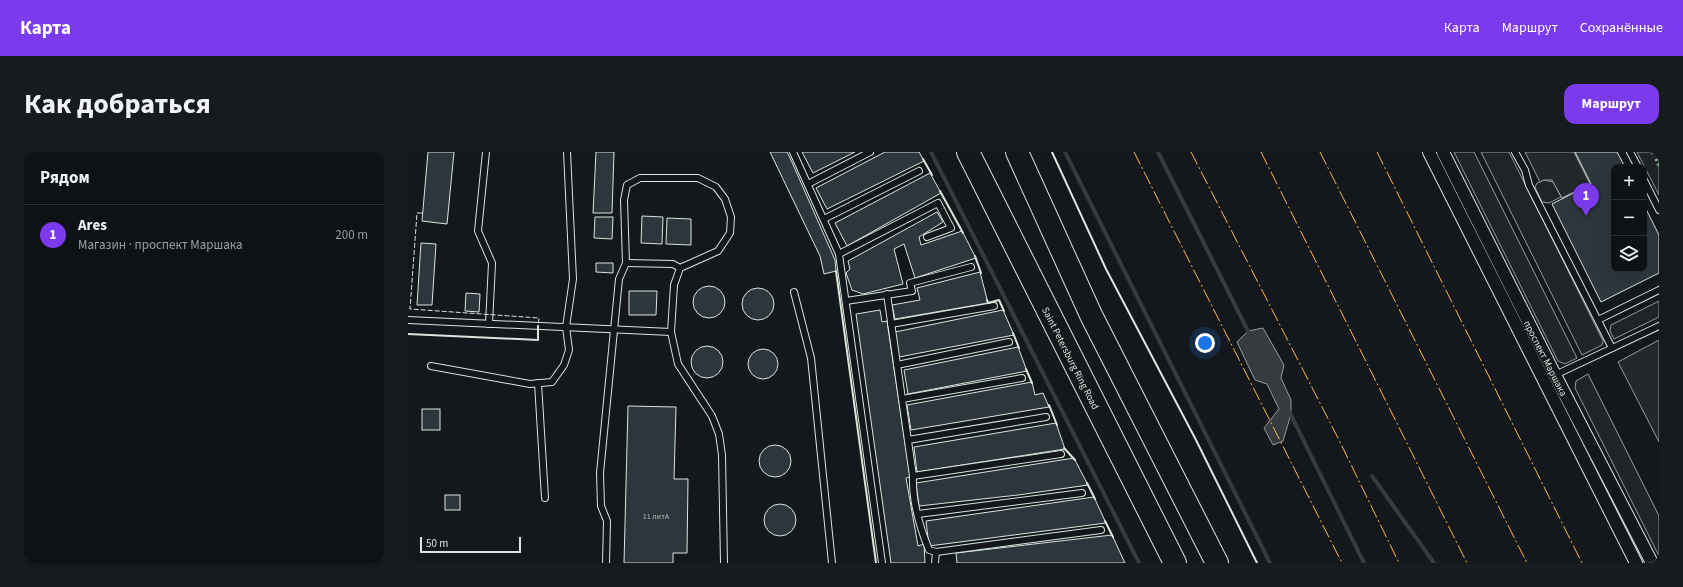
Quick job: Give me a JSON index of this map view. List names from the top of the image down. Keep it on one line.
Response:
{"streets":{"highway":["Saint Petersburg Ring Road"],"street":["проспект Маршака"]},"house_numbers":["11 литА"],"scale_bar":"50 m","page":{"header":"Карта","nav":["Карта","Маршрут","Сохранённые"],"title":"Как добраться","buttons":"Маршрут","heading":"Рядом","map_buttons":["+","−"],"pins":"1","list":[{"mark":"1","name":"Ares","note":"Магазин · проспект Маршака","value":"200 m"}],"scale":"50 m"}}
